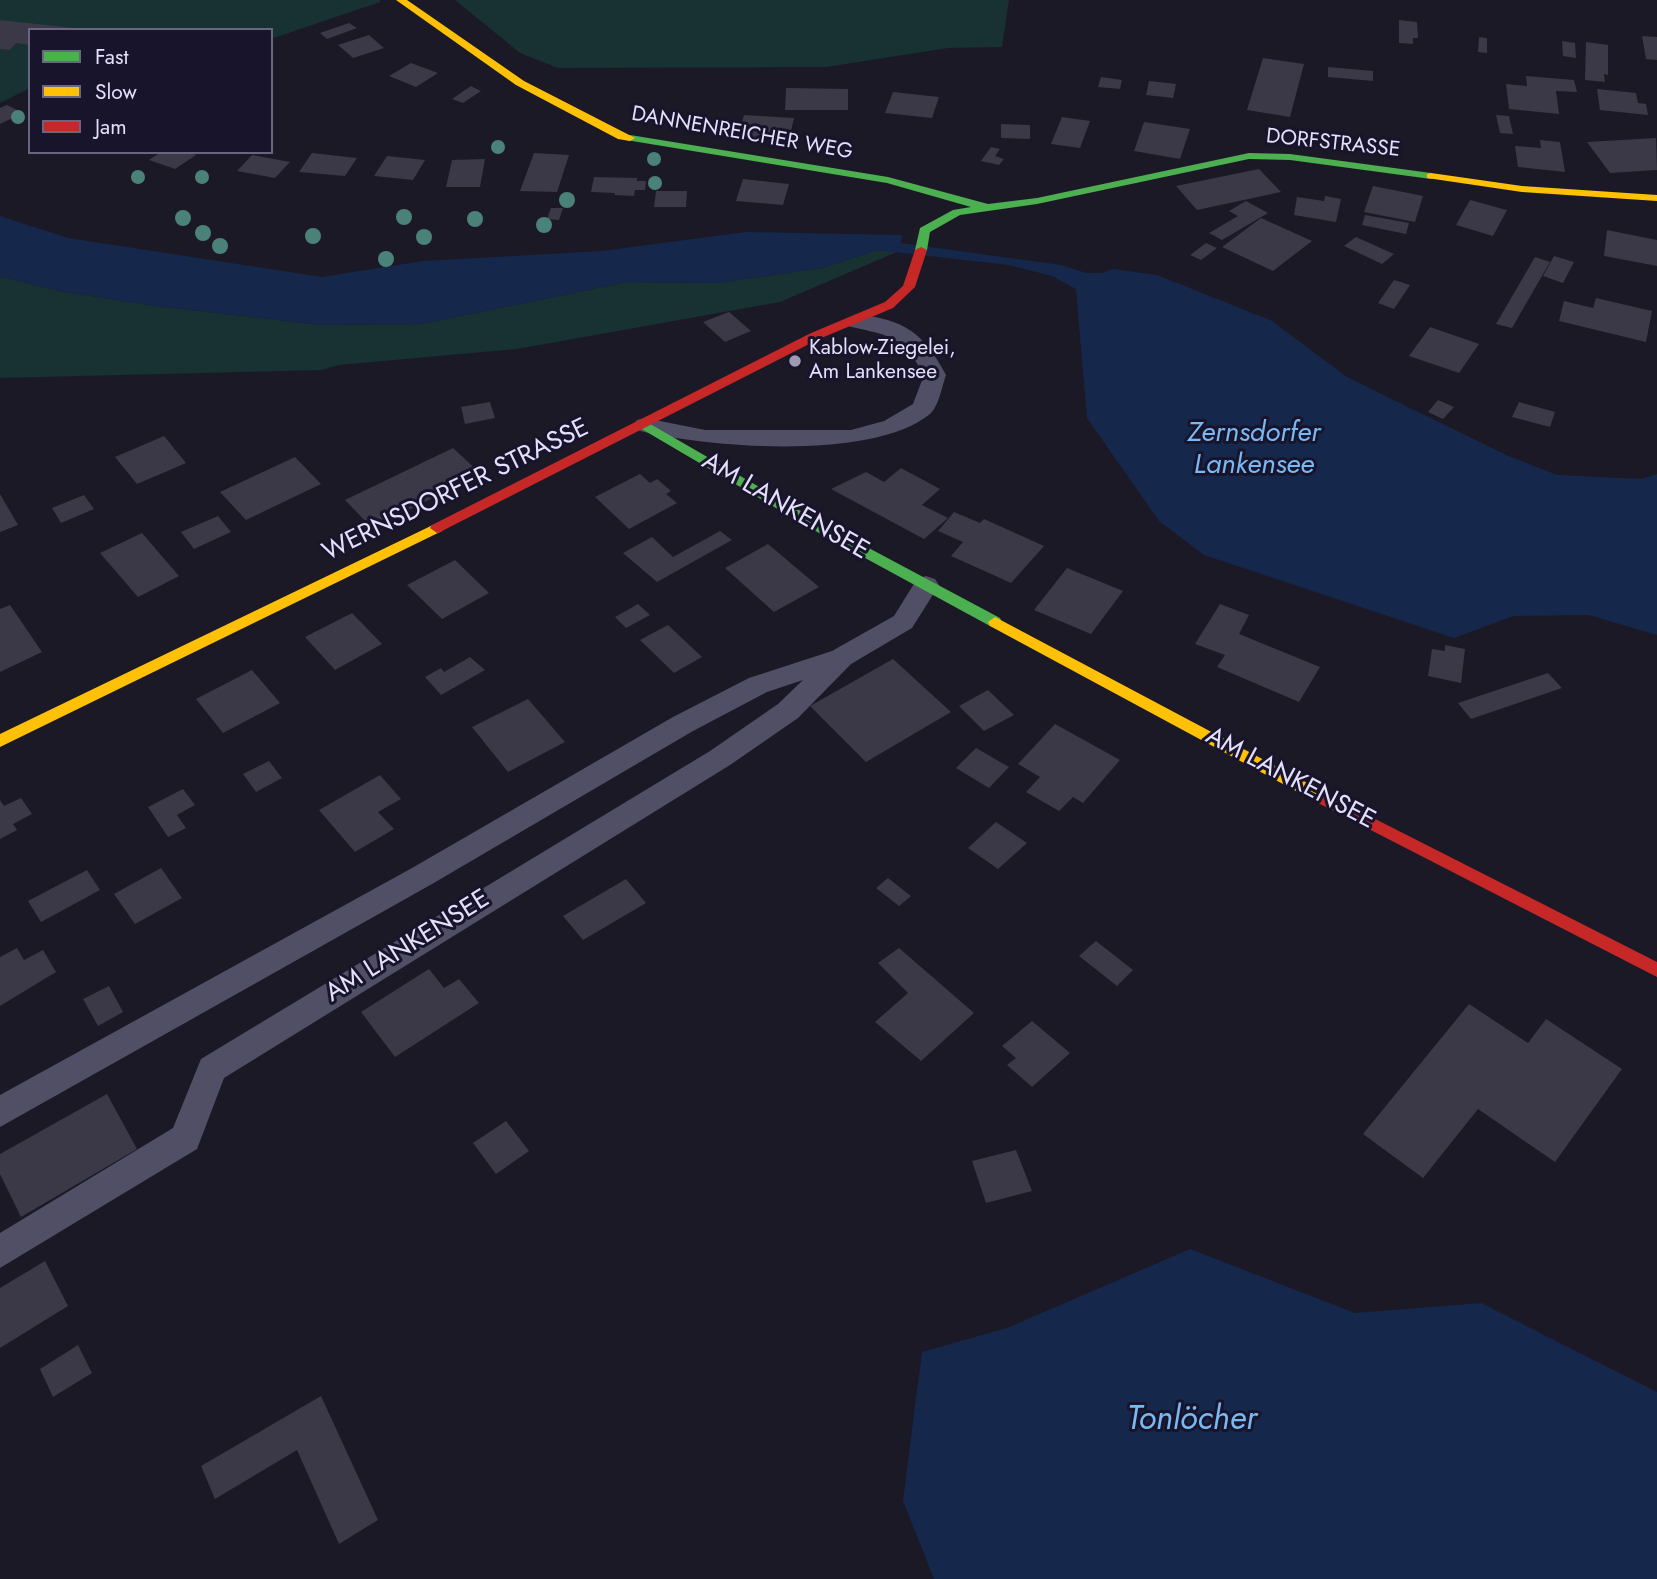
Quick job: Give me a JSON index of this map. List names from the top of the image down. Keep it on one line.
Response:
{"streets":{"street":["DANNENREICHER WEG","DORFSTRASSE","WERNSDORFER STRASSE","AM LANKENSEE"]},"crossings":[["DANNENREICHER WEG","DORFSTRASSE"],["DORFSTRASSE","WERNSDORFER STRASSE"],["WERNSDORFER STRASSE","AM LANKENSEE"]],"water":["Zernsdorfer Lankensee","Tonlöcher"],"places":["Kablow-Ziegelei, Am Lankensee"],"legend":["Fast","Slow","Jam"]}
